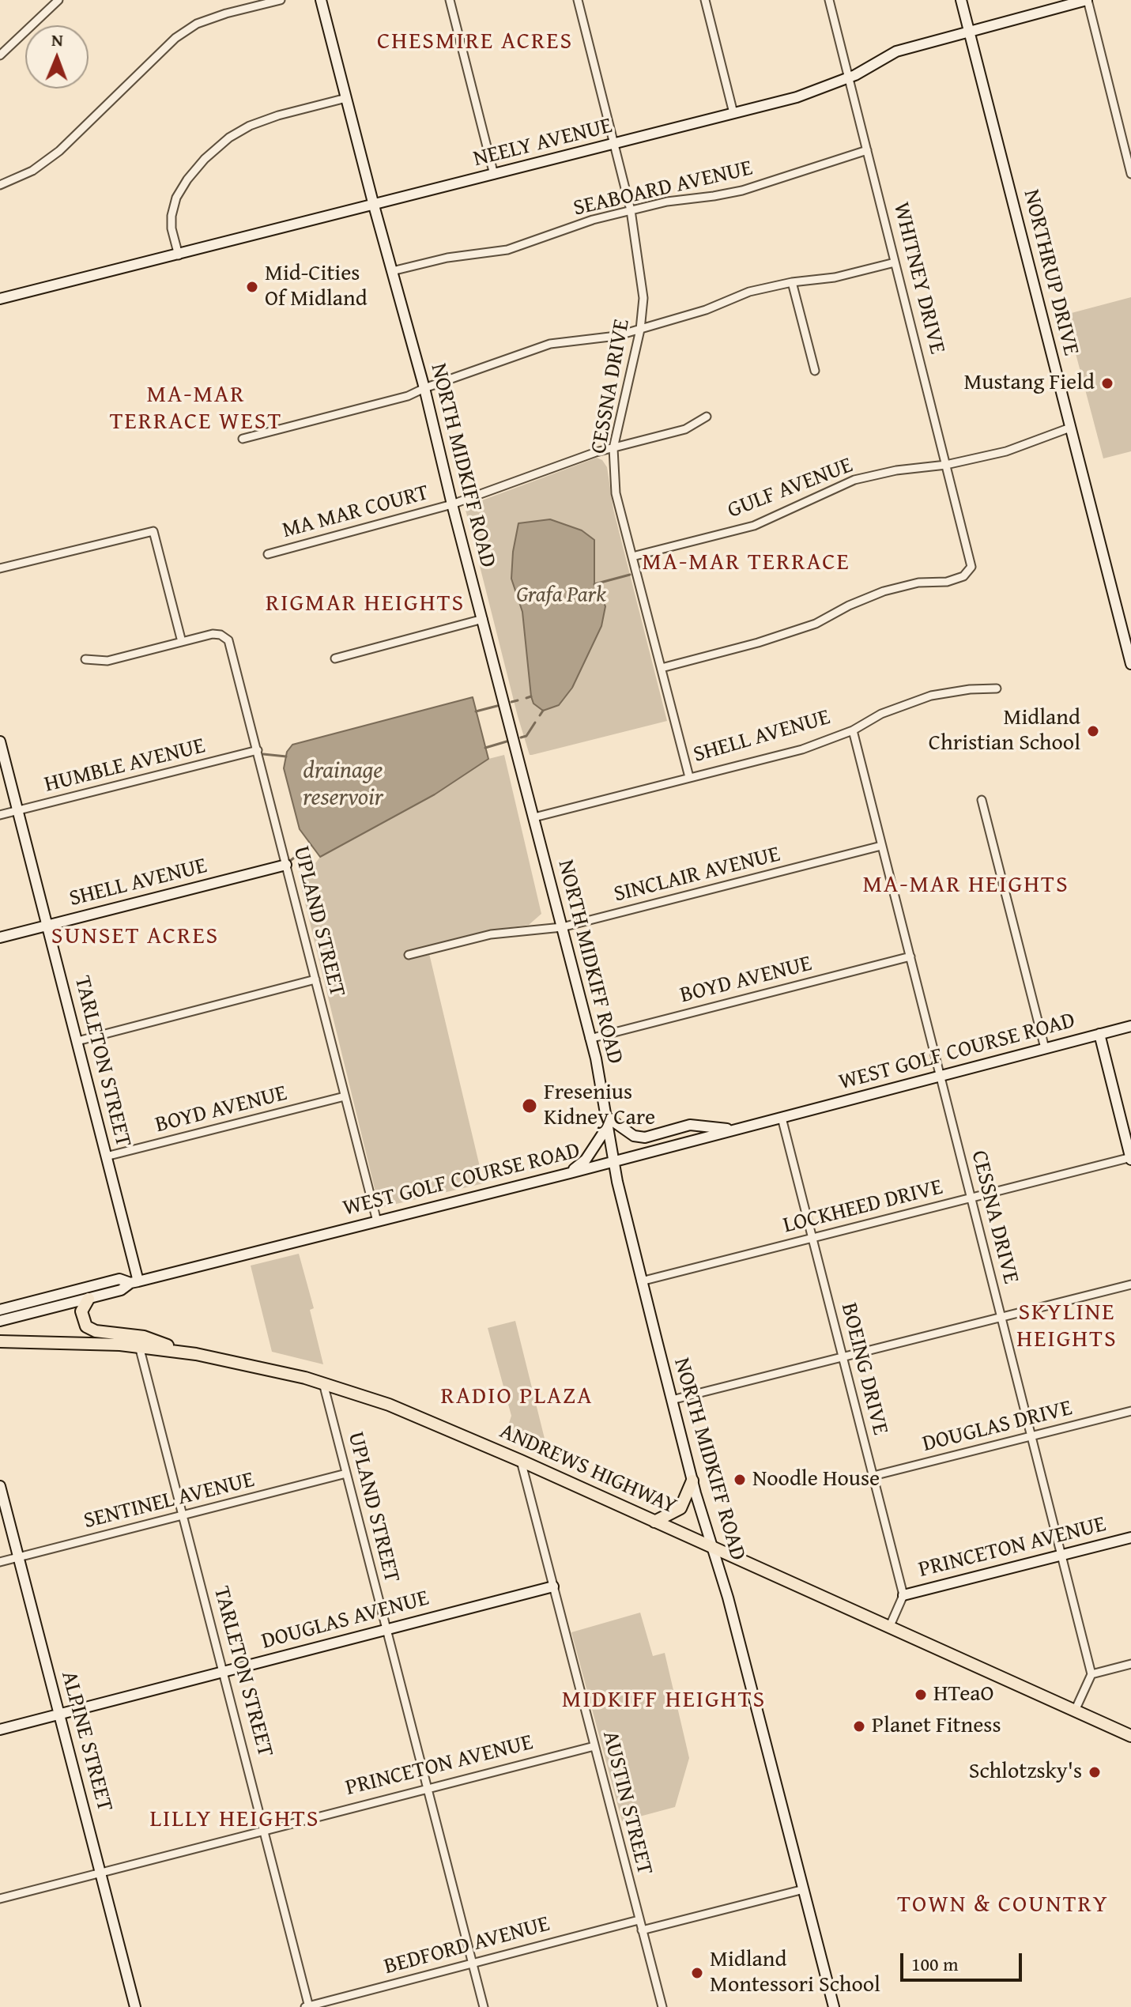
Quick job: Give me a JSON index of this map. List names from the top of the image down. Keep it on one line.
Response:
{"streets":{"main road":["ANDREWS HIGHWAY"],"street":["NEELY AVENUE","SEABOARD AVENUE","NORTHRUP DRIVE","WHITNEY DRIVE","CESSNA DRIVE","NORTH MIDKIFF ROAD","GULF AVENUE","MA MAR COURT","SHELL AVENUE","HUMBLE AVENUE","SINCLAIR AVENUE","UPLAND STREET","BOYD AVENUE","WEST GOLF COURSE ROAD","TARLETON STREET","LOCKHEED DRIVE","BOEING DRIVE","DOUGLAS DRIVE","SENTINEL AVENUE","PRINCETON AVENUE","DOUGLAS AVENUE","ALPINE STREET","AUSTIN STREET","BEDFORD AVENUE"]},"crossings":[["NEELY AVENUE","NORTHRUP DRIVE"],["NEELY AVENUE","WHITNEY DRIVE"],["NEELY AVENUE","CESSNA DRIVE"],["NEELY AVENUE","NORTH MIDKIFF ROAD"],["SEABOARD AVENUE","WHITNEY DRIVE"],["SEABOARD AVENUE","CESSNA DRIVE"],["SEABOARD AVENUE","NORTH MIDKIFF ROAD"],["NORTHRUP DRIVE","GULF AVENUE"],["WHITNEY DRIVE","CESSNA DRIVE"],["WHITNEY DRIVE","GULF AVENUE"],["CESSNA DRIVE","GULF AVENUE"],["CESSNA DRIVE","MA MAR COURT"],["CESSNA DRIVE","SHELL AVENUE"],["CESSNA DRIVE","SINCLAIR AVENUE"],["CESSNA DRIVE","BOYD AVENUE"],["CESSNA DRIVE","WEST GOLF COURSE ROAD"],["CESSNA DRIVE","LOCKHEED DRIVE"],["CESSNA DRIVE","DOUGLAS DRIVE"],["CESSNA DRIVE","PRINCETON AVENUE"],["NORTH MIDKIFF ROAD","MA MAR COURT"],["NORTH MIDKIFF ROAD","SHELL AVENUE"],["NORTH MIDKIFF ROAD","SINCLAIR AVENUE"],["NORTH MIDKIFF ROAD","BOYD AVENUE"],["NORTH MIDKIFF ROAD","WEST GOLF COURSE ROAD"],["NORTH MIDKIFF ROAD","LOCKHEED DRIVE"],["NORTH MIDKIFF ROAD","ANDREWS HIGHWAY"],["SHELL AVENUE","UPLAND STREET"],["SHELL AVENUE","TARLETON STREET"],["HUMBLE AVENUE","UPLAND STREET"],["HUMBLE AVENUE","TARLETON STREET"],["UPLAND STREET","BOYD AVENUE"],["UPLAND STREET","WEST GOLF COURSE ROAD"],["UPLAND STREET","ANDREWS HIGHWAY"],["UPLAND STREET","SENTINEL AVENUE"],["UPLAND STREET","PRINCETON AVENUE"],["UPLAND STREET","DOUGLAS AVENUE"],["UPLAND STREET","BEDFORD AVENUE"],["BOYD AVENUE","TARLETON STREET"],["WEST GOLF COURSE ROAD","TARLETON STREET"],["WEST GOLF COURSE ROAD","BOEING DRIVE"],["TARLETON STREET","ANDREWS HIGHWAY"],["TARLETON STREET","SENTINEL AVENUE"],["TARLETON STREET","PRINCETON AVENUE"],["TARLETON STREET","DOUGLAS AVENUE"],["TARLETON STREET","BEDFORD AVENUE"],["LOCKHEED DRIVE","BOEING DRIVE"],["BOEING DRIVE","DOUGLAS DRIVE"],["BOEING DRIVE","PRINCETON AVENUE"],["ANDREWS HIGHWAY","AUSTIN STREET"],["SENTINEL AVENUE","ALPINE STREET"],["PRINCETON AVENUE","ALPINE STREET"],["PRINCETON AVENUE","AUSTIN STREET"],["DOUGLAS AVENUE","ALPINE STREET"],["DOUGLAS AVENUE","AUSTIN STREET"],["AUSTIN STREET","BEDFORD AVENUE"]],"districts":["CHESMIRE ACRES","MA-MAR TERRACE WEST","MA-MAR TERRACE","RIGMAR HEIGHTS","MA-MAR HEIGHTS","SUNSET ACRES","SKYLINE HEIGHTS","RADIO PLAZA","MIDKIFF HEIGHTS","LILLY HEIGHTS","TOWN & COUNTRY"],"water":["drainage reservoir"],"parks":["Grafa Park"],"places":["Mid-Cities Of Midland","Mustang Field","Midland Christian School","Fresenius Kidney Care","Noodle House","HTeaO","Planet Fitness","Schlotzsky's","Midland Montessori School"],"scale_bar":"100 m","north":"top"}
